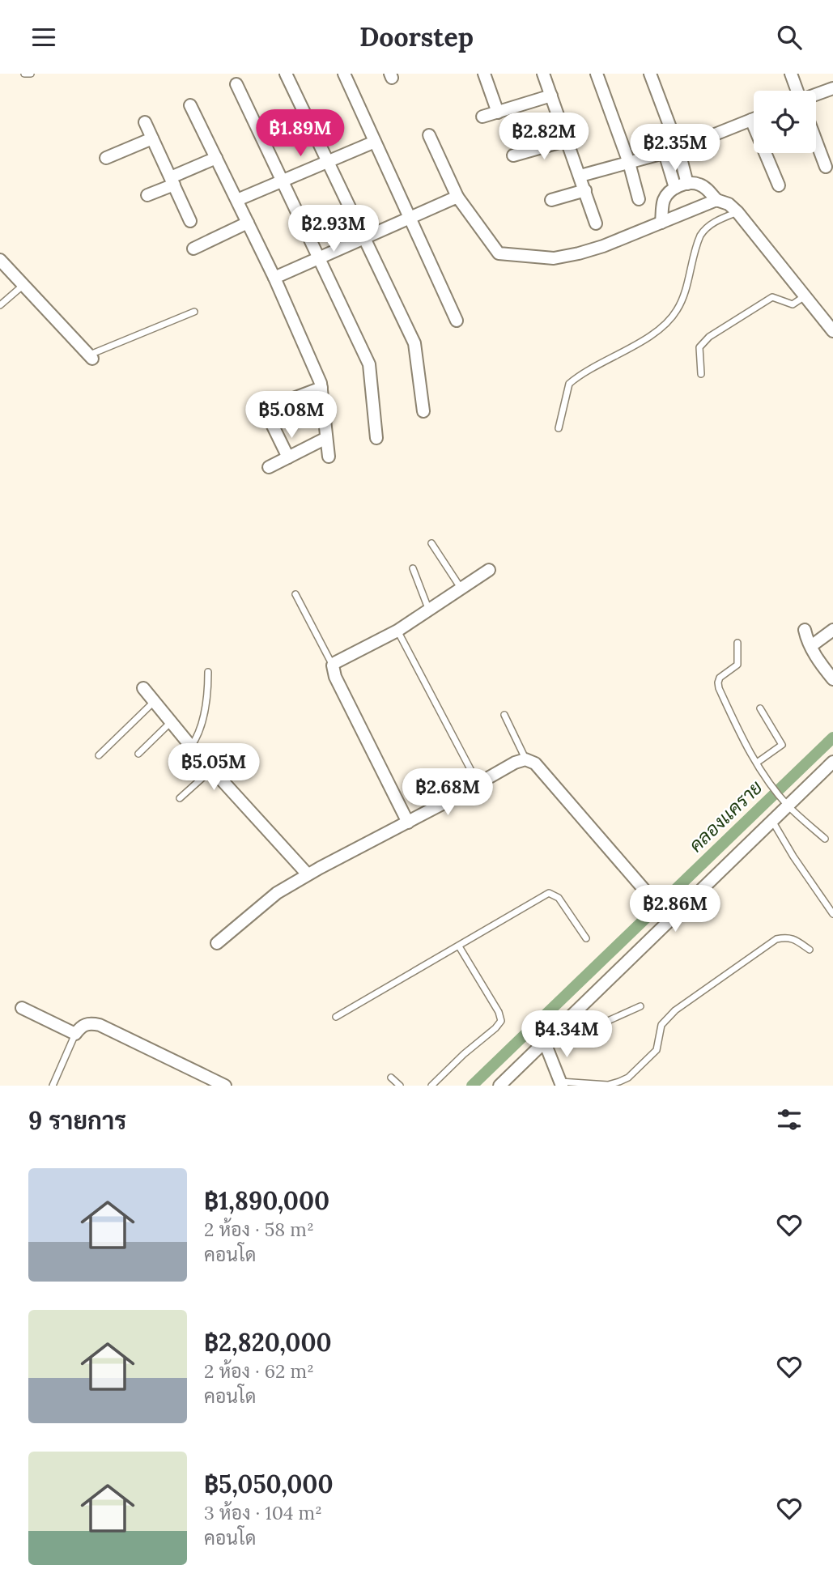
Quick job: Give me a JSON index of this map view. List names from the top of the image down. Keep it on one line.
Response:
{"water":["คลองเเคราย"],"page":{"header":"Doorstep","price":["฿1.89M","฿2.82M","฿2.35M","฿2.93M","฿5.08M","฿5.05M","฿2.68M","฿2.86M","฿4.34M"],"heading":"9 รายการ","list":[{"name":"฿1,890,000","note":"2 ห้อง · 58 m² · คอนโด"},{"name":"฿2,820,000","note":"2 ห้อง · 62 m² · คอนโด"},{"name":"฿5,050,000","note":"3 ห้อง · 104 m² · คอนโด"}]}}
